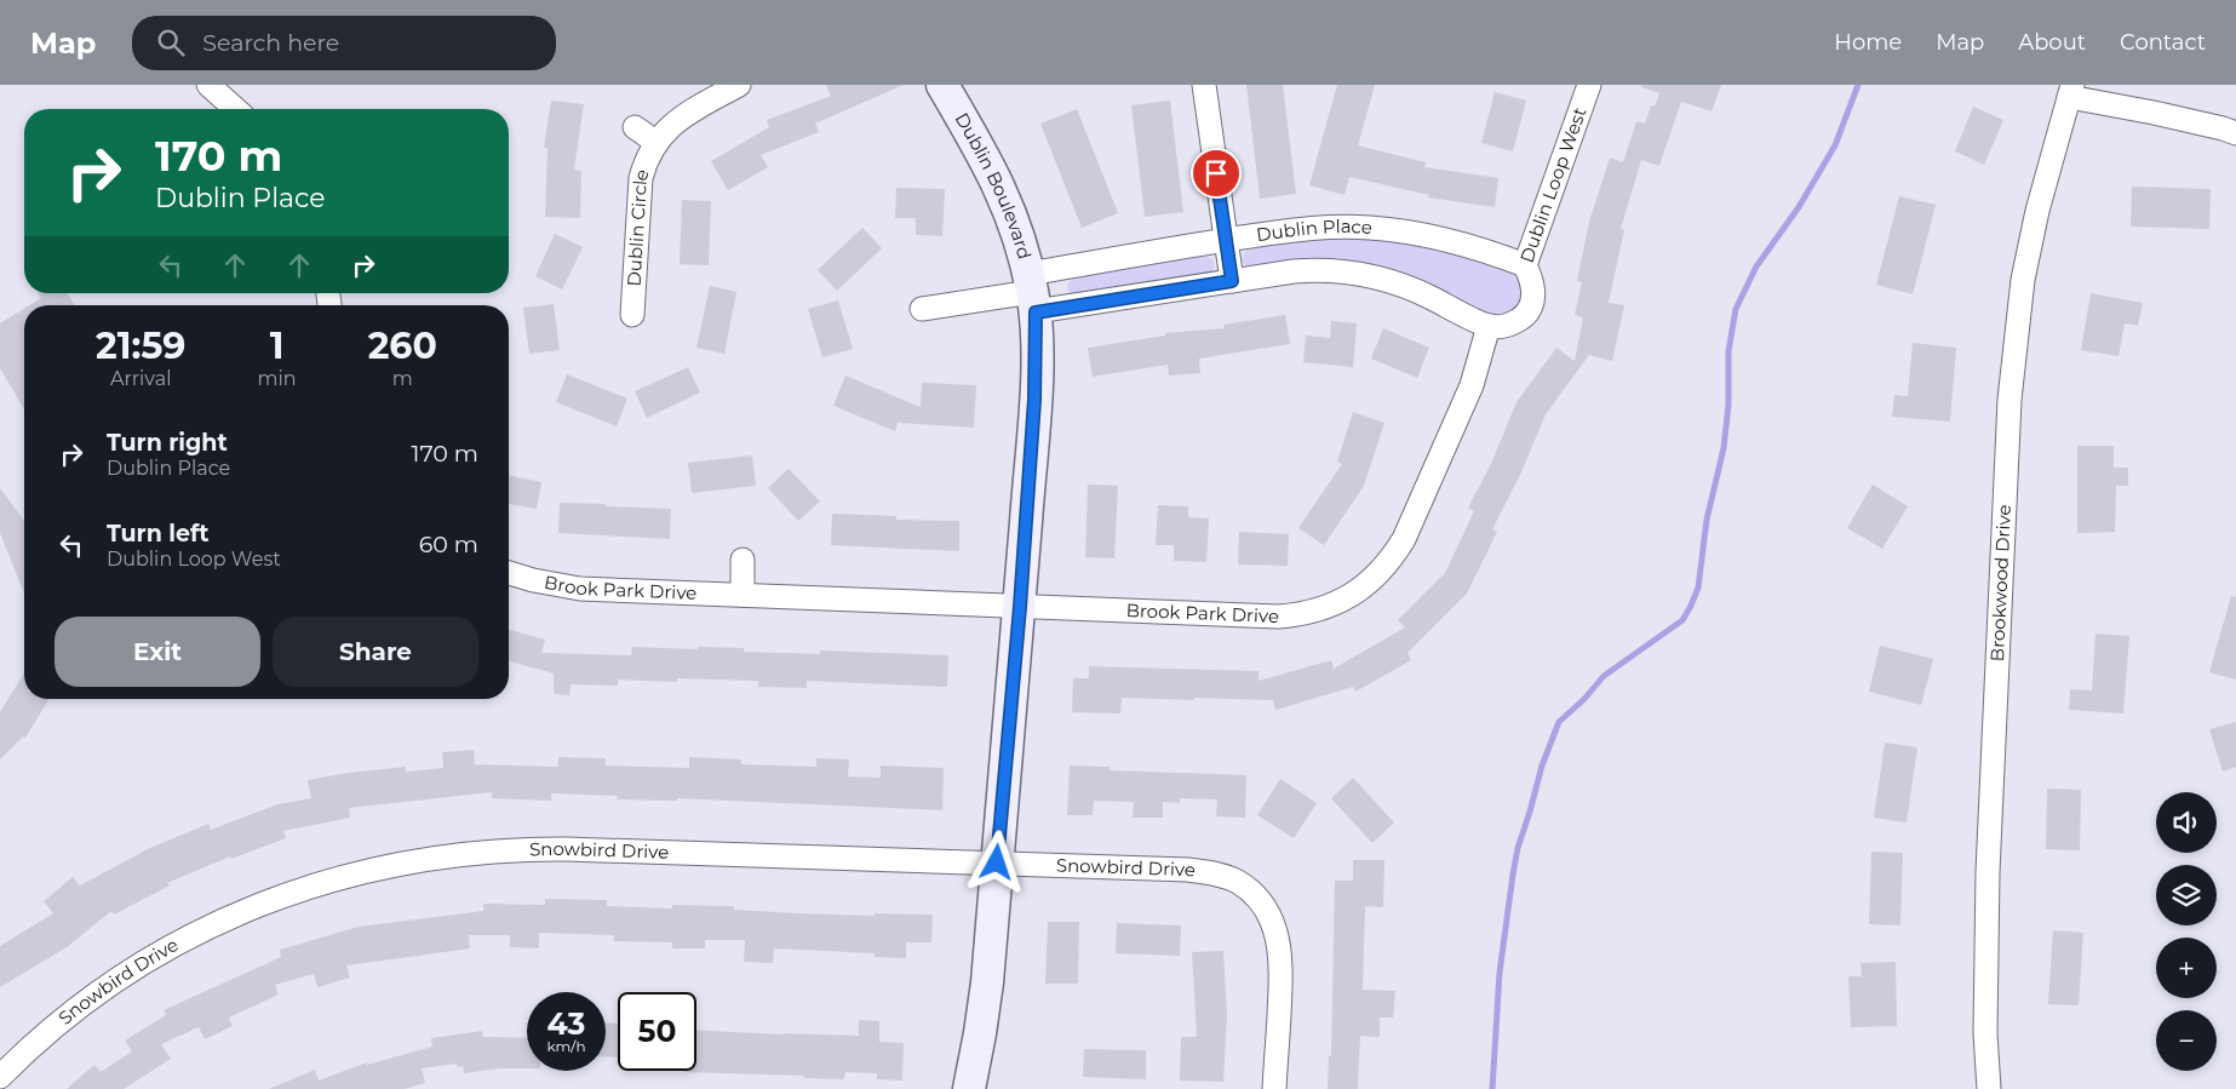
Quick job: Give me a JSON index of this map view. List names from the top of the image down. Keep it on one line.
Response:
{"streets":{"main road":["Dublin Boulevard"],"street":["Dublin Loop West","Dublin Circle","Dublin Place","Brookwood Drive","Brook Park Drive","Snowbird Drive"]},"crossings":[["Dublin Loop West","Dublin Place"],["Dublin Loop West","Brook Park Drive"],["Dublin Boulevard","Dublin Place"],["Dublin Boulevard","Brook Park Drive"],["Dublin Boulevard","Snowbird Drive"],["Dublin Place","Brook Park Drive"]],"page":{"header":"Map","search":"Search here","nav":["Home","Map","About","Contact"],"turn":["170 m","Dublin Place"],"eta":["21:59","Arrival","1","min","260","m"],"list":[{"name":"Turn right","note":"Dublin Place","value":"170 m"},{"name":"Turn left","note":"Dublin Loop West","value":"60 m"}],"buttons":["Exit","Share"],"map_buttons":["+","−"],"speed":"43 km/h","limit":"50"}}
